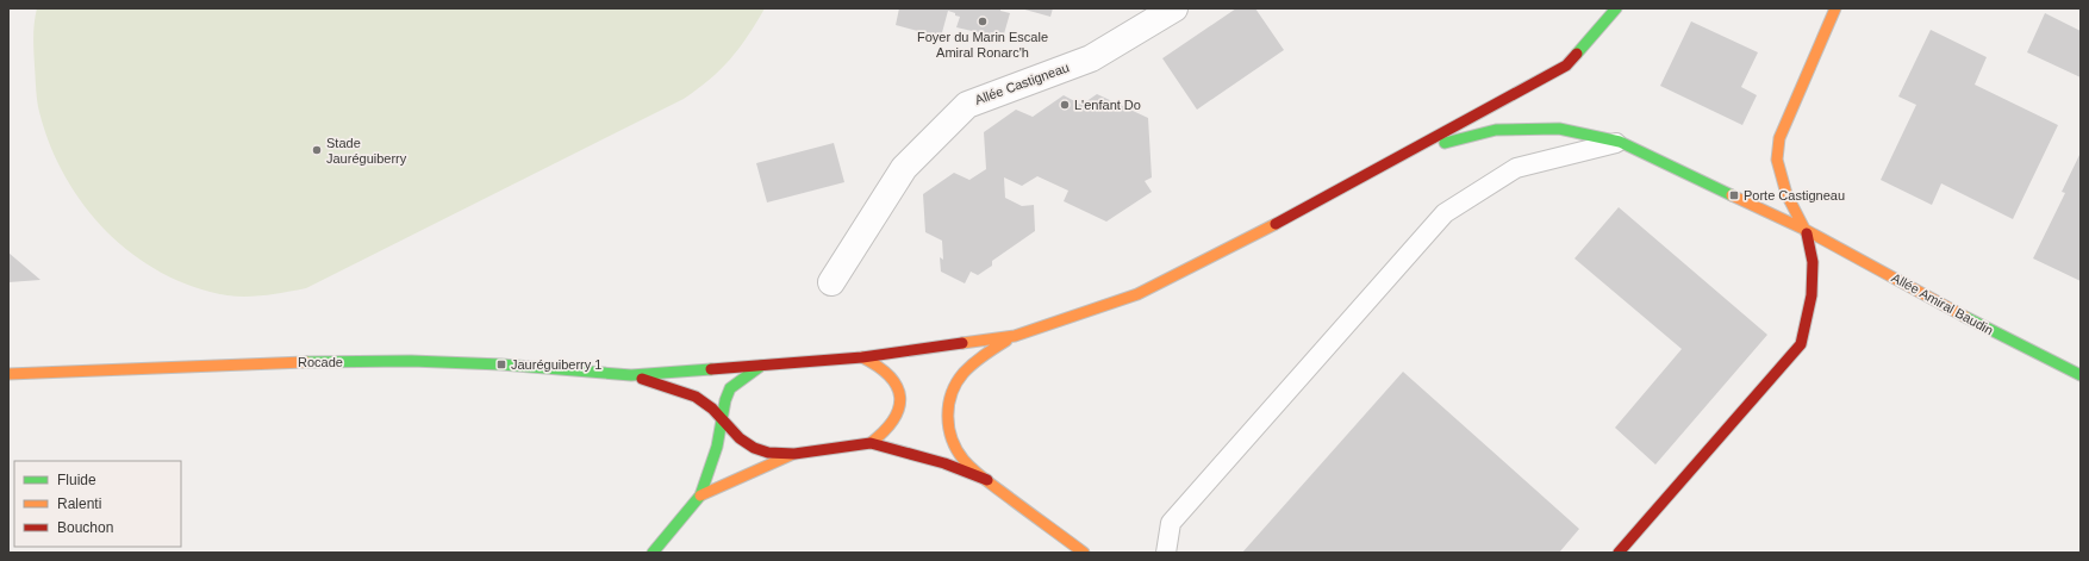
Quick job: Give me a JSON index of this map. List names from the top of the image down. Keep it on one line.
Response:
{"streets":{"street":["Allée Castigneau","Allée Amiral Baudin","Rocade"]},"places":{"other":["Foyer du Marin Escale Amiral Ronarc'h","L'enfant Do","Stade Jauréguiberry"],"transit":["Porte Castigneau","Jauréguiberry 1"]},"legend":["Fluide","Ralenti","Bouchon"]}
